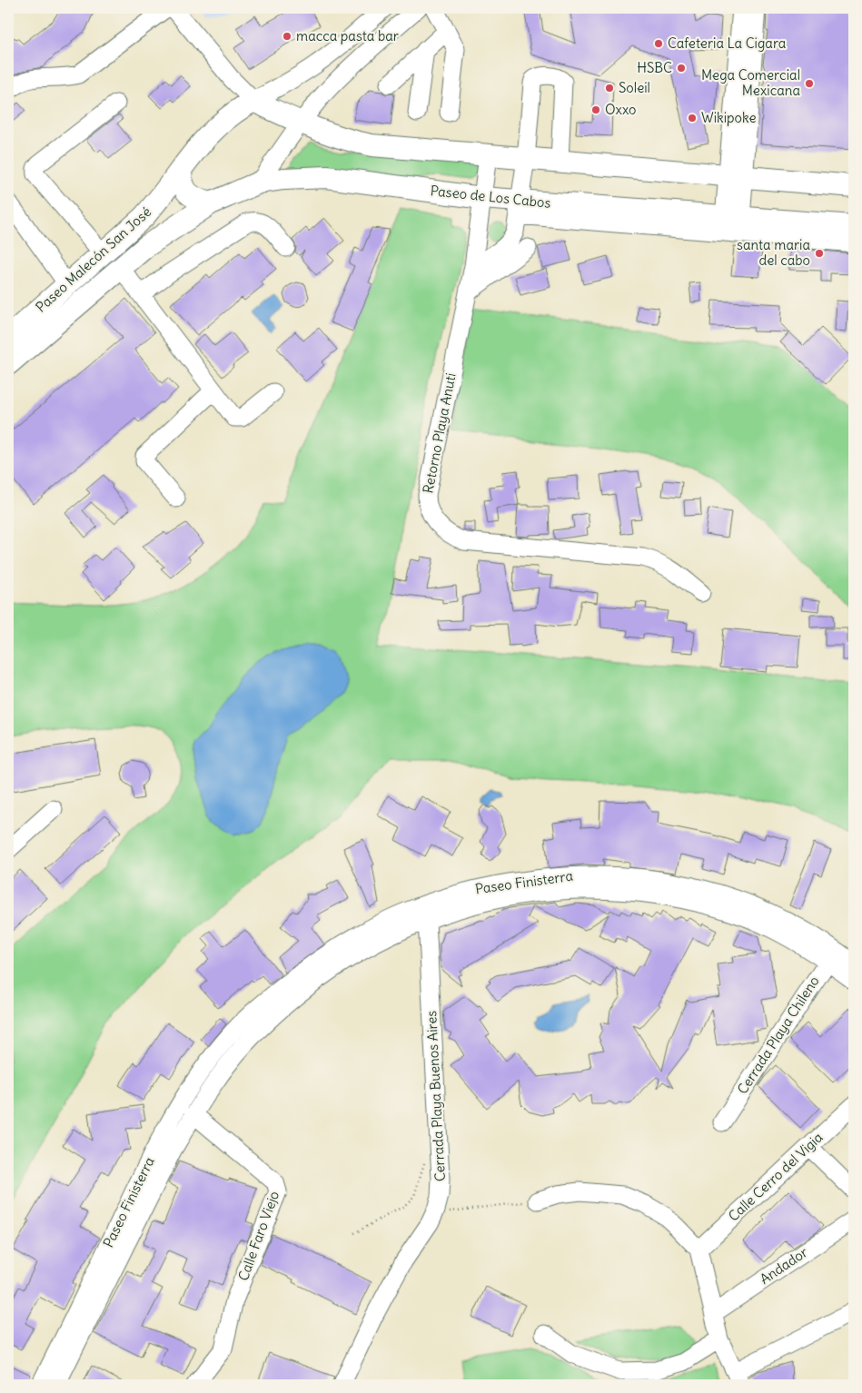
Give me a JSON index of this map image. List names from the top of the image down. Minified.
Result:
{"streets":{"main road":["Paseo de Los Cabos","Paseo Malecón San José"],"street":["Retorno Playa Anuti","Paseo Finisterra","Cerrada Playa Chileno","Cerrada Playa Buenos Aires","Calle Cerro del Vigia","Calle Faro Viejo","Andador"]},"crossings":[["Paseo de Los Cabos","Paseo Malecón San José"],["Paseo de Los Cabos","Retorno Playa Anuti"],["Paseo Finisterra","Cerrada Playa Chileno"],["Paseo Finisterra","Cerrada Playa Buenos Aires"],["Paseo Finisterra","Calle Faro Viejo"]],"places":["macca pasta bar","Cafeteria La Cigara","HSBC","Mega Comercial Mexicana","Soleil","Oxxo","Wikipoke","santa maria del cabo"]}
